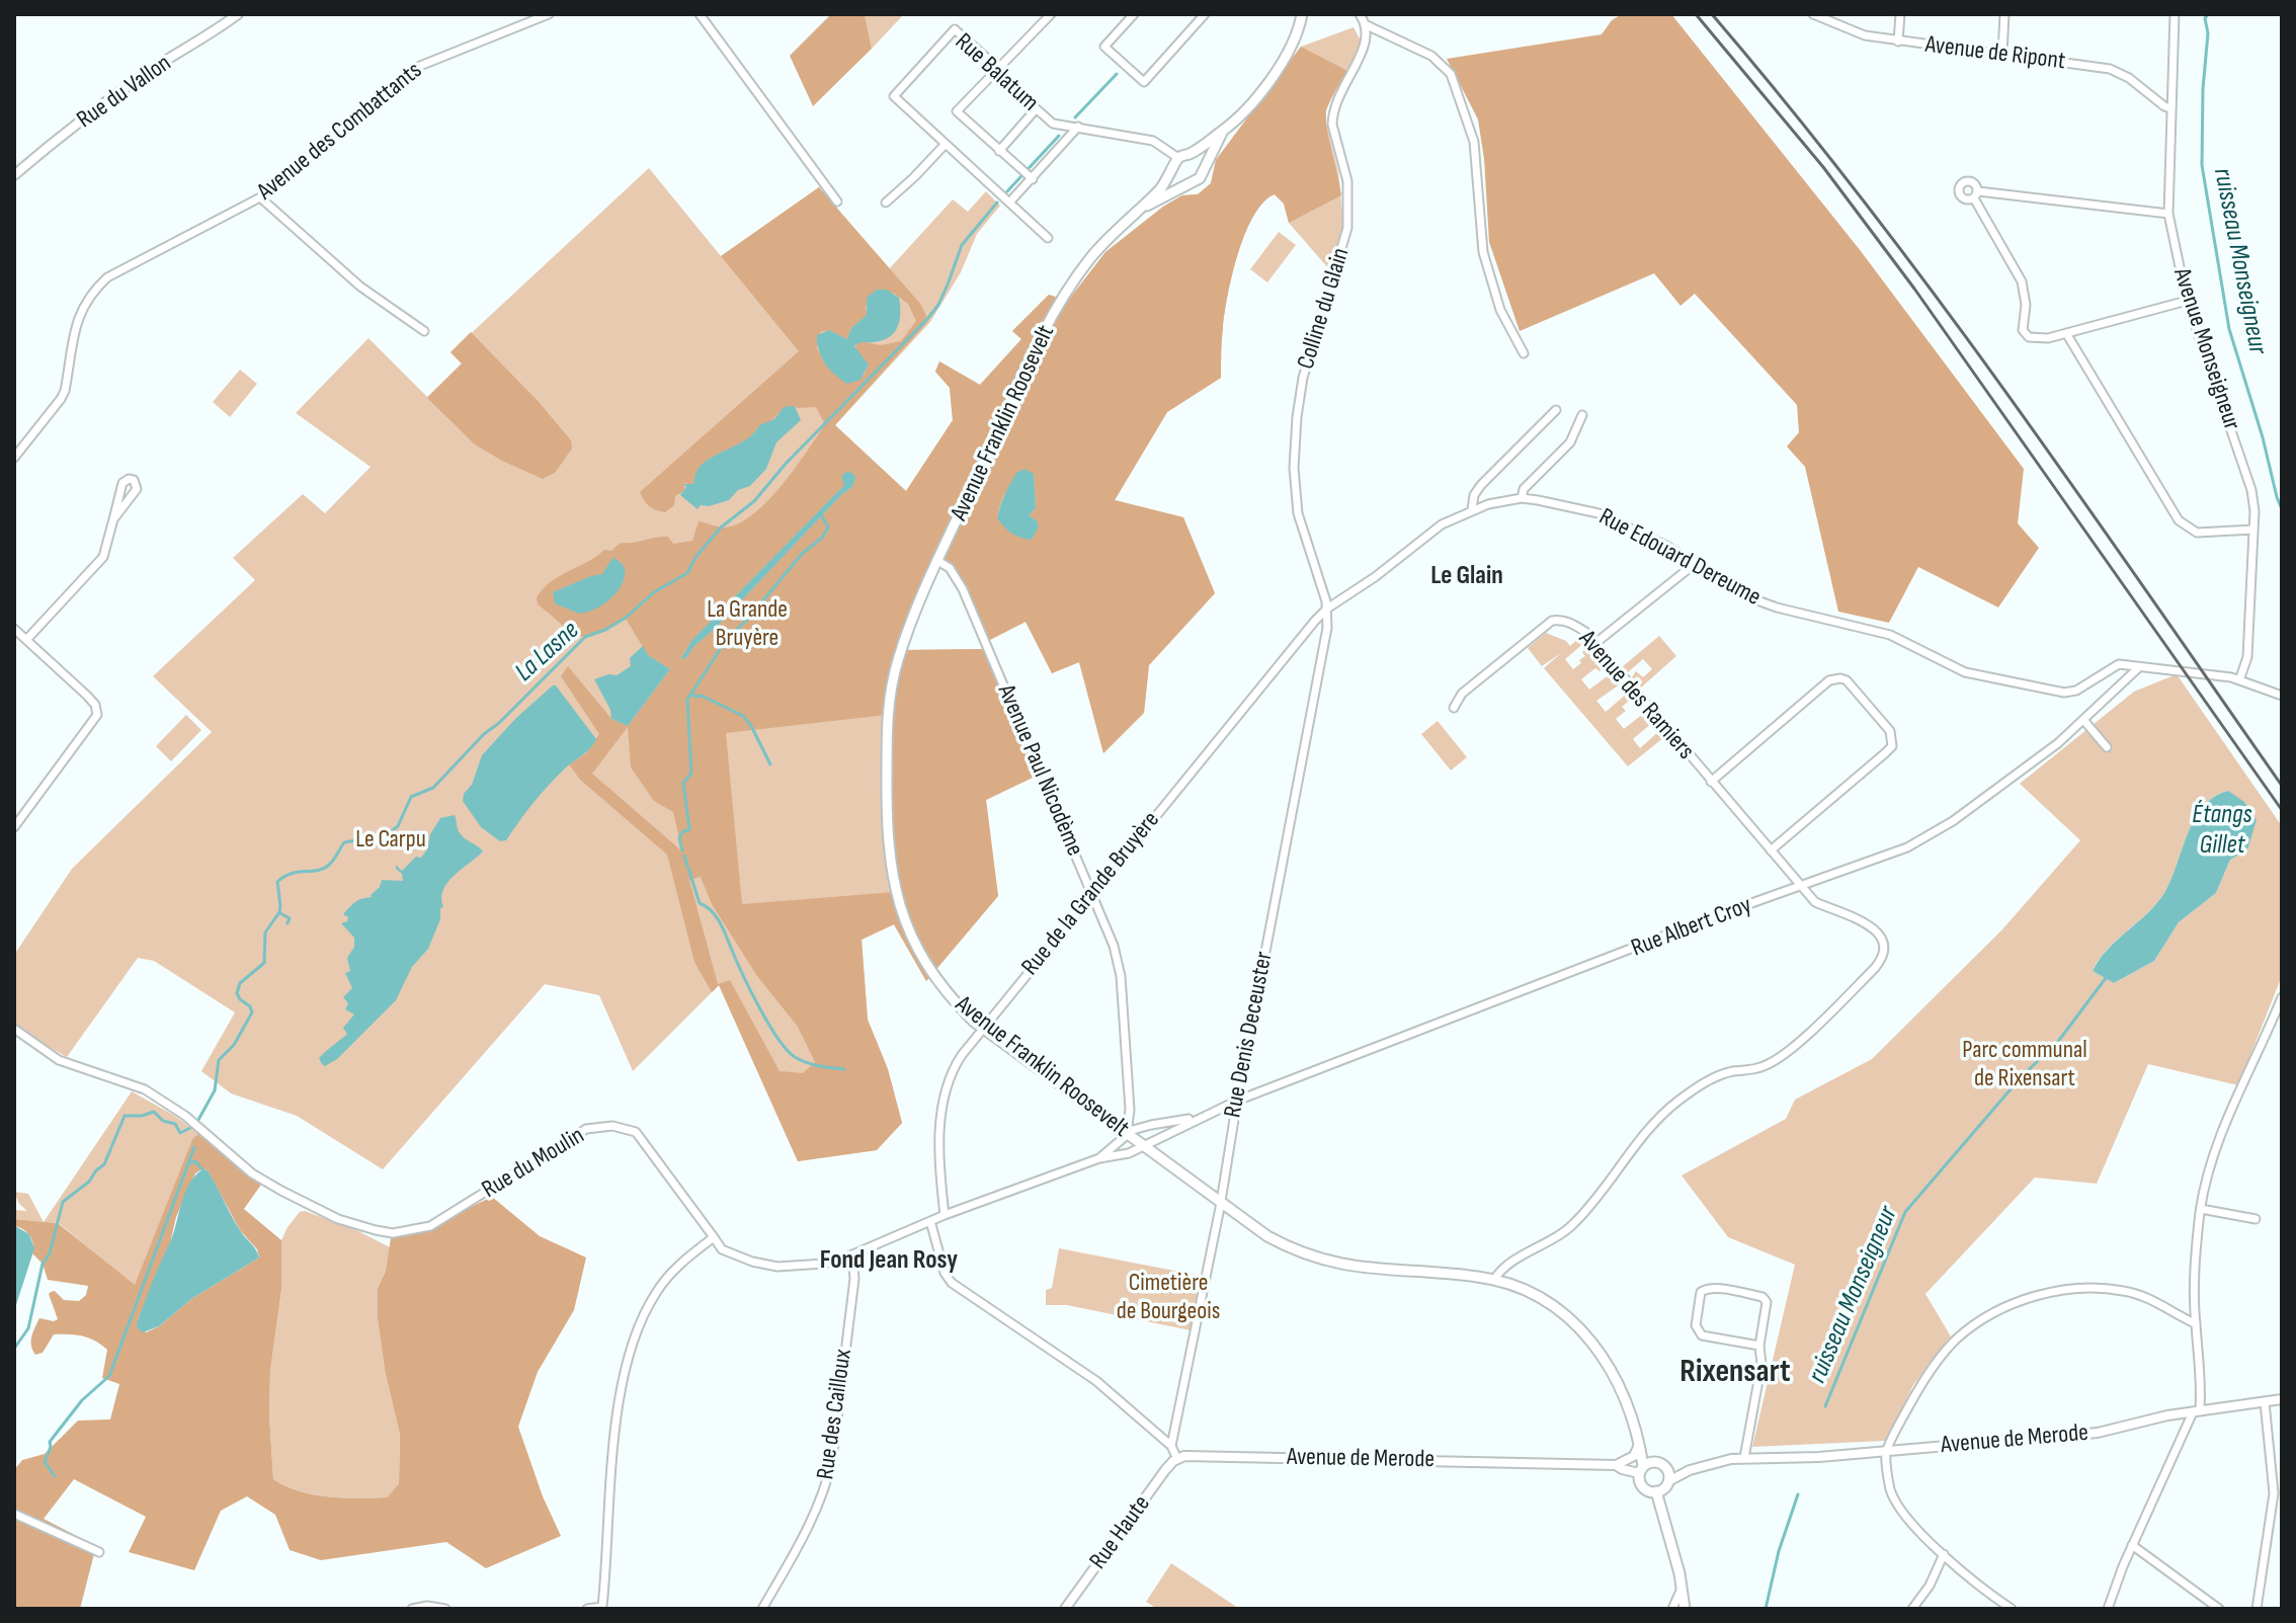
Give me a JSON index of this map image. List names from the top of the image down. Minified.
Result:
{"streets":{"main road":["Avenue Franklin Roosevelt"],"street":["Avenue de Ripont","Rue Balatum","Rue du Vallon","Avenue des Combattants","Colline du Glain","Avenue Monseigneur","Rue Edouard Dereume","Avenue des Ramiers","Avenue Paul Nicodème","Rue de la Grande Bruyère","Rue Albert Croy","Rue Denis Deceuster","Rue du Moulin","Rue des Cailloux","Avenue de Merode","Rue Haute"]},"crossings":[["Avenue de Ripont","Avenue Monseigneur"],["Rue Balatum","Avenue Franklin Roosevelt"],["Colline du Glain","Rue Edouard Dereume"],["Colline du Glain","Rue de la Grande Bruyère"],["Colline du Glain","Rue Denis Deceuster"],["Avenue Monseigneur","Rue Edouard Dereume"],["Avenue Franklin Roosevelt","Avenue des Ramiers"],["Avenue Franklin Roosevelt","Avenue Paul Nicodème"],["Avenue Franklin Roosevelt","Rue de la Grande Bruyère"],["Avenue Franklin Roosevelt","Rue Albert Croy"],["Avenue Franklin Roosevelt","Rue Denis Deceuster"],["Avenue Franklin Roosevelt","Avenue de Merode"],["Rue Edouard Dereume","Rue de la Grande Bruyère"],["Rue Edouard Dereume","Rue Albert Croy"],["Rue Edouard Dereume","Rue Denis Deceuster"],["Avenue des Ramiers","Rue Albert Croy"],["Avenue Paul Nicodème","Rue de la Grande Bruyère"],["Avenue Paul Nicodème","Rue Albert Croy"],["Rue de la Grande Bruyère","Rue Albert Croy"],["Rue de la Grande Bruyère","Rue Denis Deceuster"],["Rue Albert Croy","Rue Denis Deceuster"],["Rue Albert Croy","Rue du Moulin"],["Rue du Moulin","Rue des Cailloux"],["Avenue de Merode","Rue Haute"]],"districts":["Le Glain","Fond Jean Rosy","Rixensart"],"water":["ruisseau Monseigneur","La Lasne","Étangs Gillet"],"parks":["La Grande Bruyère","Le Carpu","Parc communal de Rixensart","Cimetière de Bourgeois"]}
